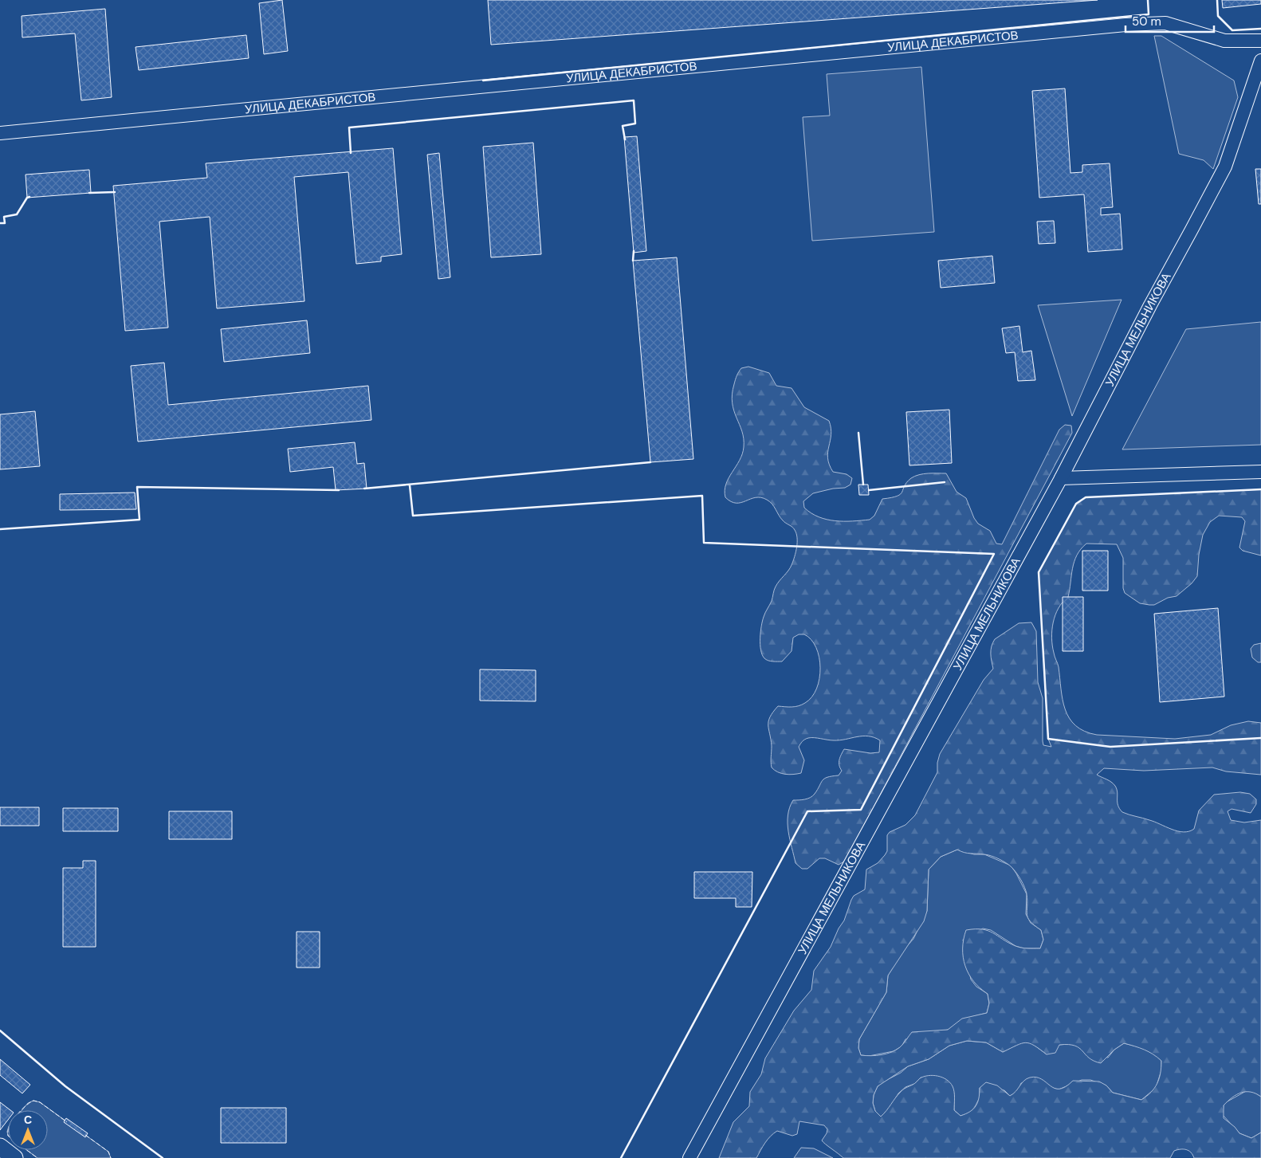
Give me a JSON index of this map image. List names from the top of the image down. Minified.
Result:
{"streets":{"street":["УЛИЦА ДЕКАБРИСТОВ","УЛИЦА МЕЛЬНИКОВА"]},"scale_bar":"50 m","north":"top"}
